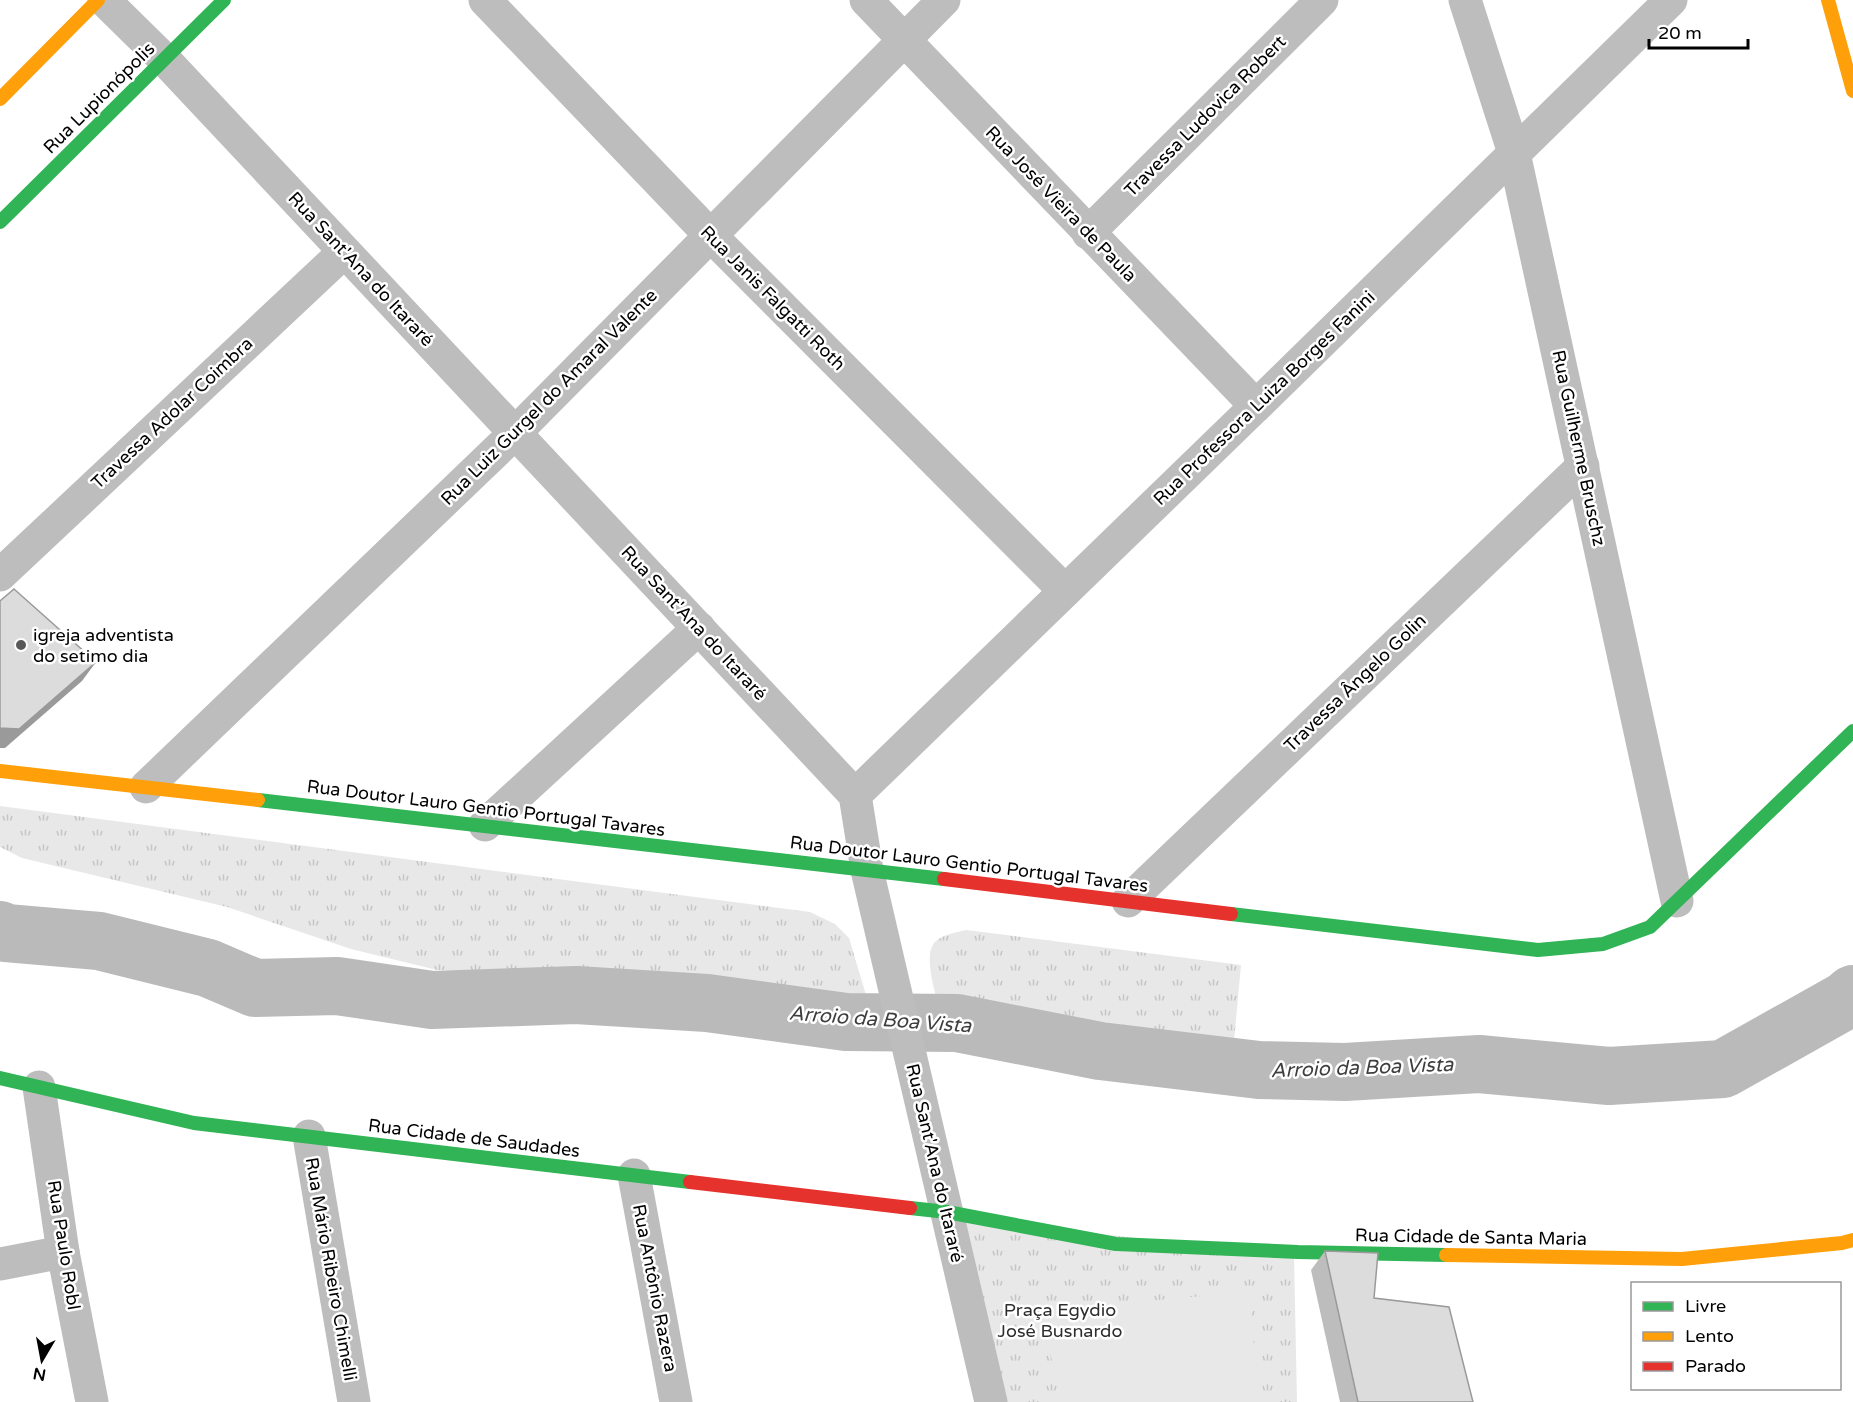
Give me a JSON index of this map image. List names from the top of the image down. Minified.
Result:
{"streets":{"street":["Rua Lupionópolis","Travessa Ludovica Robert","Rua José Vieira de Paula","Rua Sant'Ana do Itararé","Rua Janis Falgatti Roth","Rua Luiz Gurgel do Amaral Valente","Rua Professora Luiza Borges Fanini","Travessa Adolar Coimbra","Rua Guilherme Bruschz","Travessa Ângelo Golin","Rua Doutor Lauro Gentio Portugal Tavares","Rua Cidade de Saudades","Rua Cidade de Santa Maria","Rua Paulo Robl","Rua Mário Ribeiro Chimelli","Rua Antônio Razera"]},"crossings":[["Rua Lupionópolis","Rua Sant'Ana do Itararé"],["Travessa Ludovica Robert","Rua José Vieira de Paula"],["Rua José Vieira de Paula","Rua Luiz Gurgel do Amaral Valente"],["Rua José Vieira de Paula","Rua Professora Luiza Borges Fanini"],["Rua Sant'Ana do Itararé","Rua Luiz Gurgel do Amaral Valente"],["Rua Sant'Ana do Itararé","Rua Professora Luiza Borges Fanini"],["Rua Sant'Ana do Itararé","Travessa Adolar Coimbra"],["Rua Sant'Ana do Itararé","Rua Doutor Lauro Gentio Portugal Tavares"],["Rua Sant'Ana do Itararé","Rua Cidade de Saudades"],["Rua Sant'Ana do Itararé","Rua Cidade de Santa Maria"],["Rua Janis Falgatti Roth","Rua Luiz Gurgel do Amaral Valente"],["Rua Janis Falgatti Roth","Rua Professora Luiza Borges Fanini"],["Rua Luiz Gurgel do Amaral Valente","Rua Doutor Lauro Gentio Portugal Tavares"],["Rua Professora Luiza Borges Fanini","Rua Guilherme Bruschz"],["Rua Guilherme Bruschz","Travessa Ângelo Golin"],["Rua Guilherme Bruschz","Rua Doutor Lauro Gentio Portugal Tavares"],["Travessa Ângelo Golin","Rua Doutor Lauro Gentio Portugal Tavares"],["Rua Cidade de Saudades","Rua Cidade de Santa Maria"],["Rua Cidade de Saudades","Rua Paulo Robl"],["Rua Cidade de Saudades","Rua Mário Ribeiro Chimelli"],["Rua Cidade de Saudades","Rua Antônio Razera"]],"water":["Arroio da Boa Vista"],"parks":["Praça Egydio José Busnardo"],"places":["igreja adventista do setimo dia"],"legend":["Livre","Lento","Parado"],"scale_bar":"20 m","north":"bottom"}
